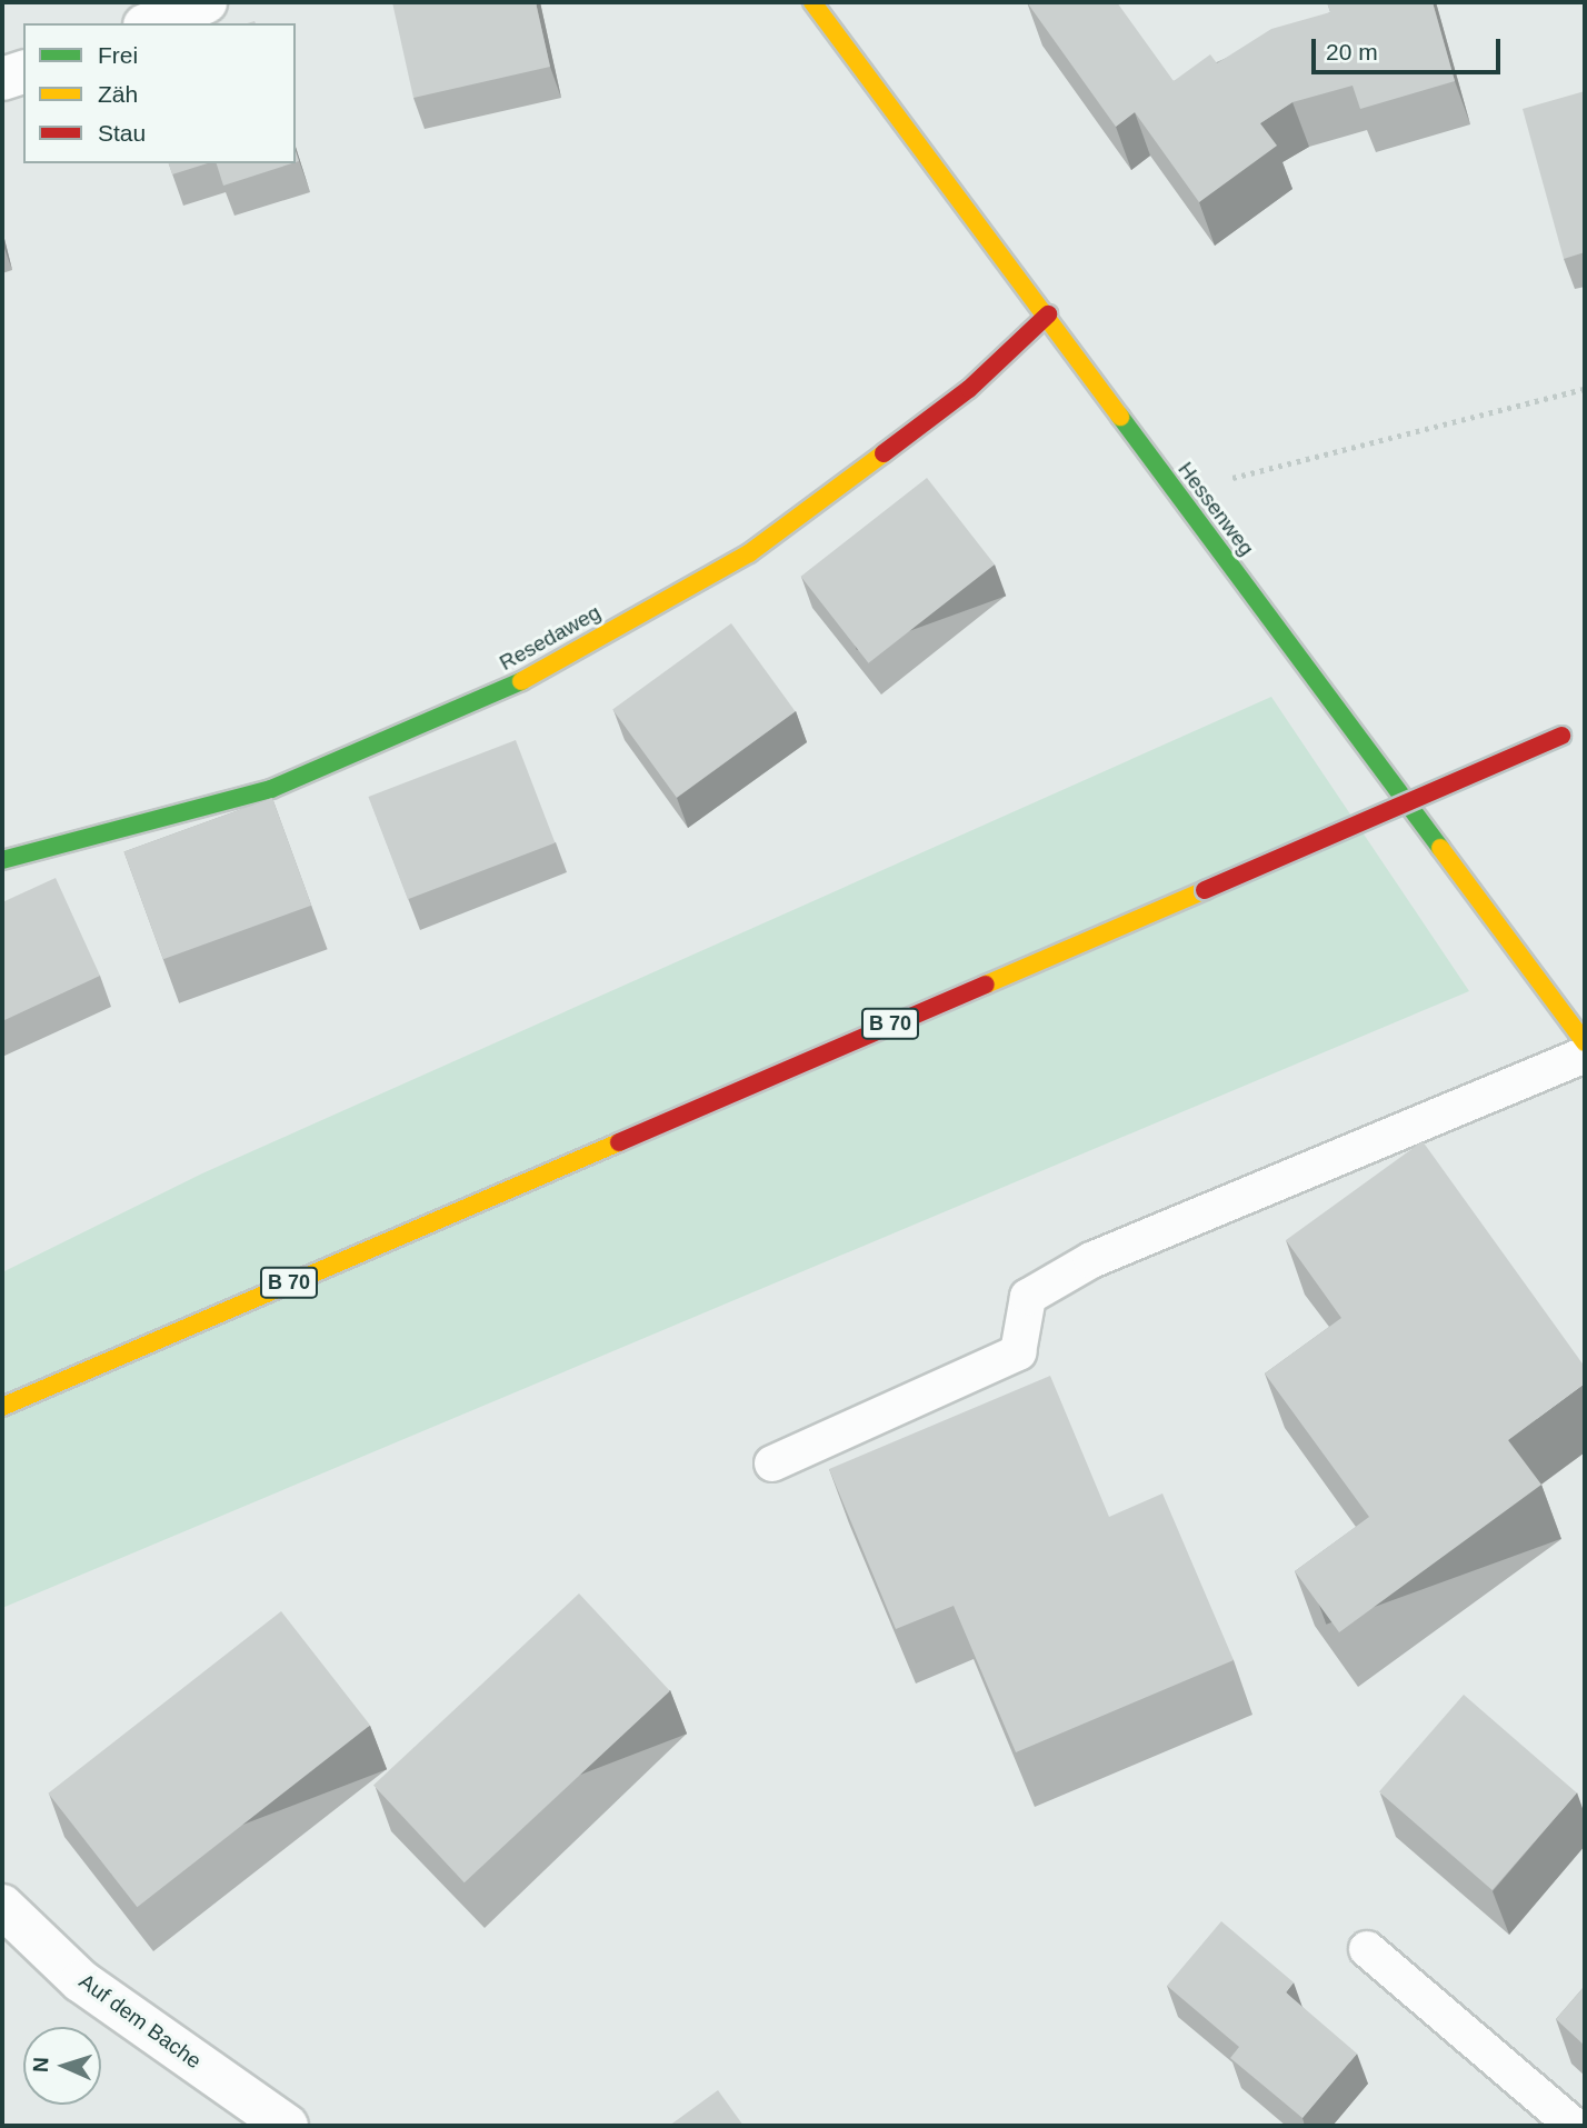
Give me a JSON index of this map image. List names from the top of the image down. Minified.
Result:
{"streets":{"street":["Hessenweg","Resedaweg","B 70","Auf dem Bache"]},"crossings":[["Hessenweg","Resedaweg"]],"legend":["Frei","Zäh","Stau"],"scale_bar":"20 m","north":"left"}
